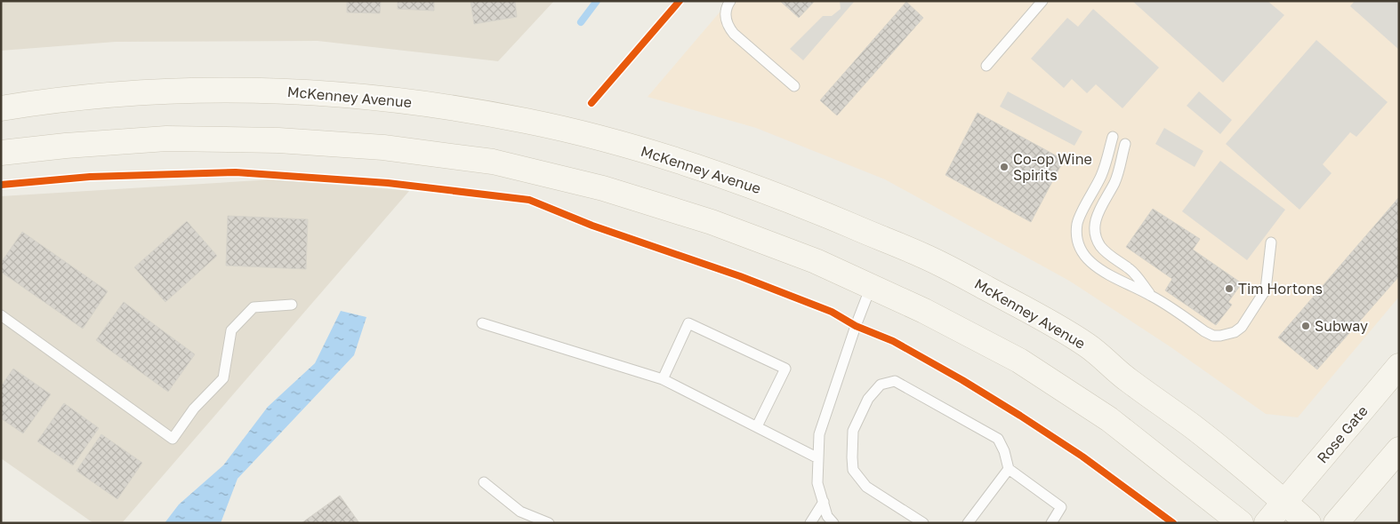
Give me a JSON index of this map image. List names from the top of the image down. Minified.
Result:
{"streets":{"main road":["McKenney Avenue","Rose Gate"]},"crossings":[["McKenney Avenue","Rose Gate"]],"places":["Co-op Wine Spirits","Tim Hortons","Subway"]}
